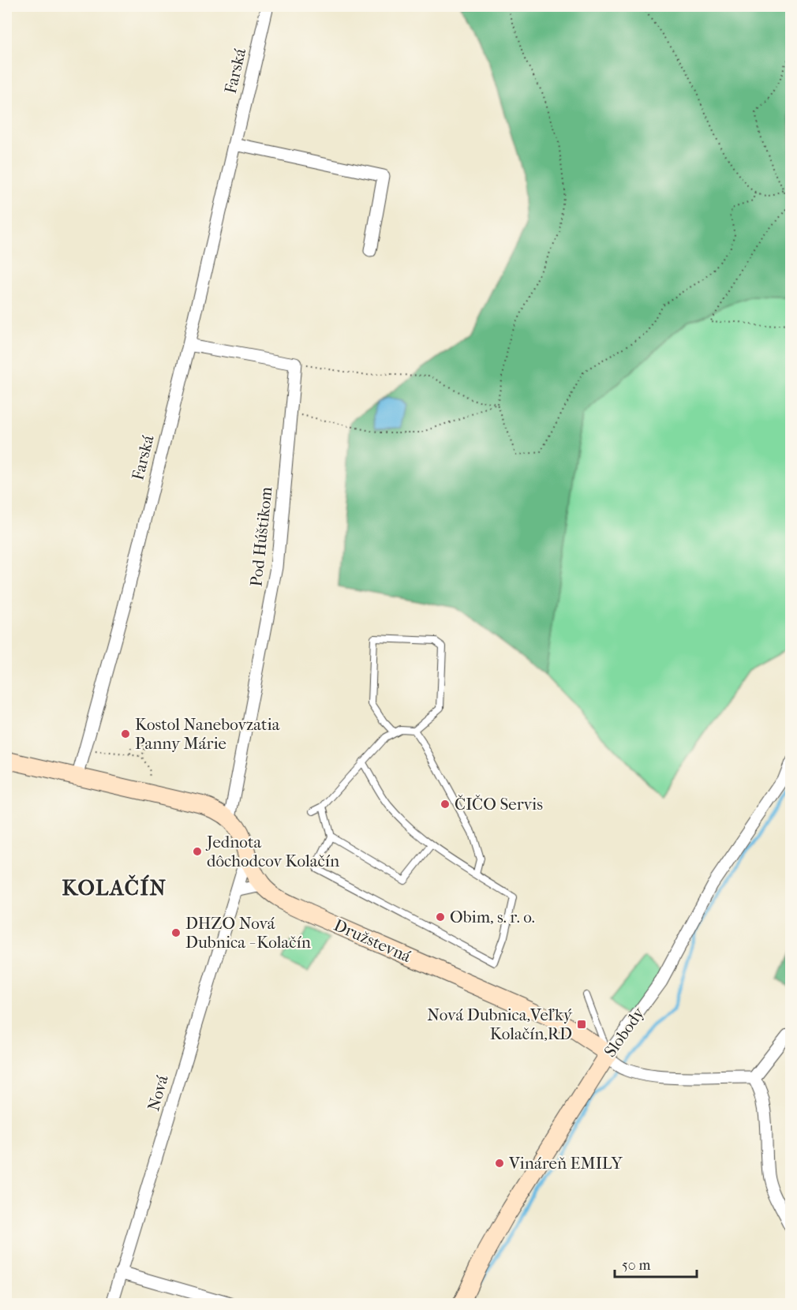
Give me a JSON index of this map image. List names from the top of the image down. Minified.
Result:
{"streets":{"street":["Farská","Pod Húštikom","Družstevná","Slobody","Nová"]},"crossings":[["Pod Húštikom","Družstevná"],["Družstevná","Slobody"],["Družstevná","Nová"]],"districts":["KOLAČÍN"],"places":{"other":["Kostol Nanebovzatia Panny Márie","ČIČO Servis","Jednota dôchodcov Kolačín","Obim, s. r. o.","DHZO Nová Dubnica - Kolačín","Vináreň EMILY"],"transit":["Nová Dubnica,Veľký Kolačín,RD"]},"scale_bar":"50 m"}
